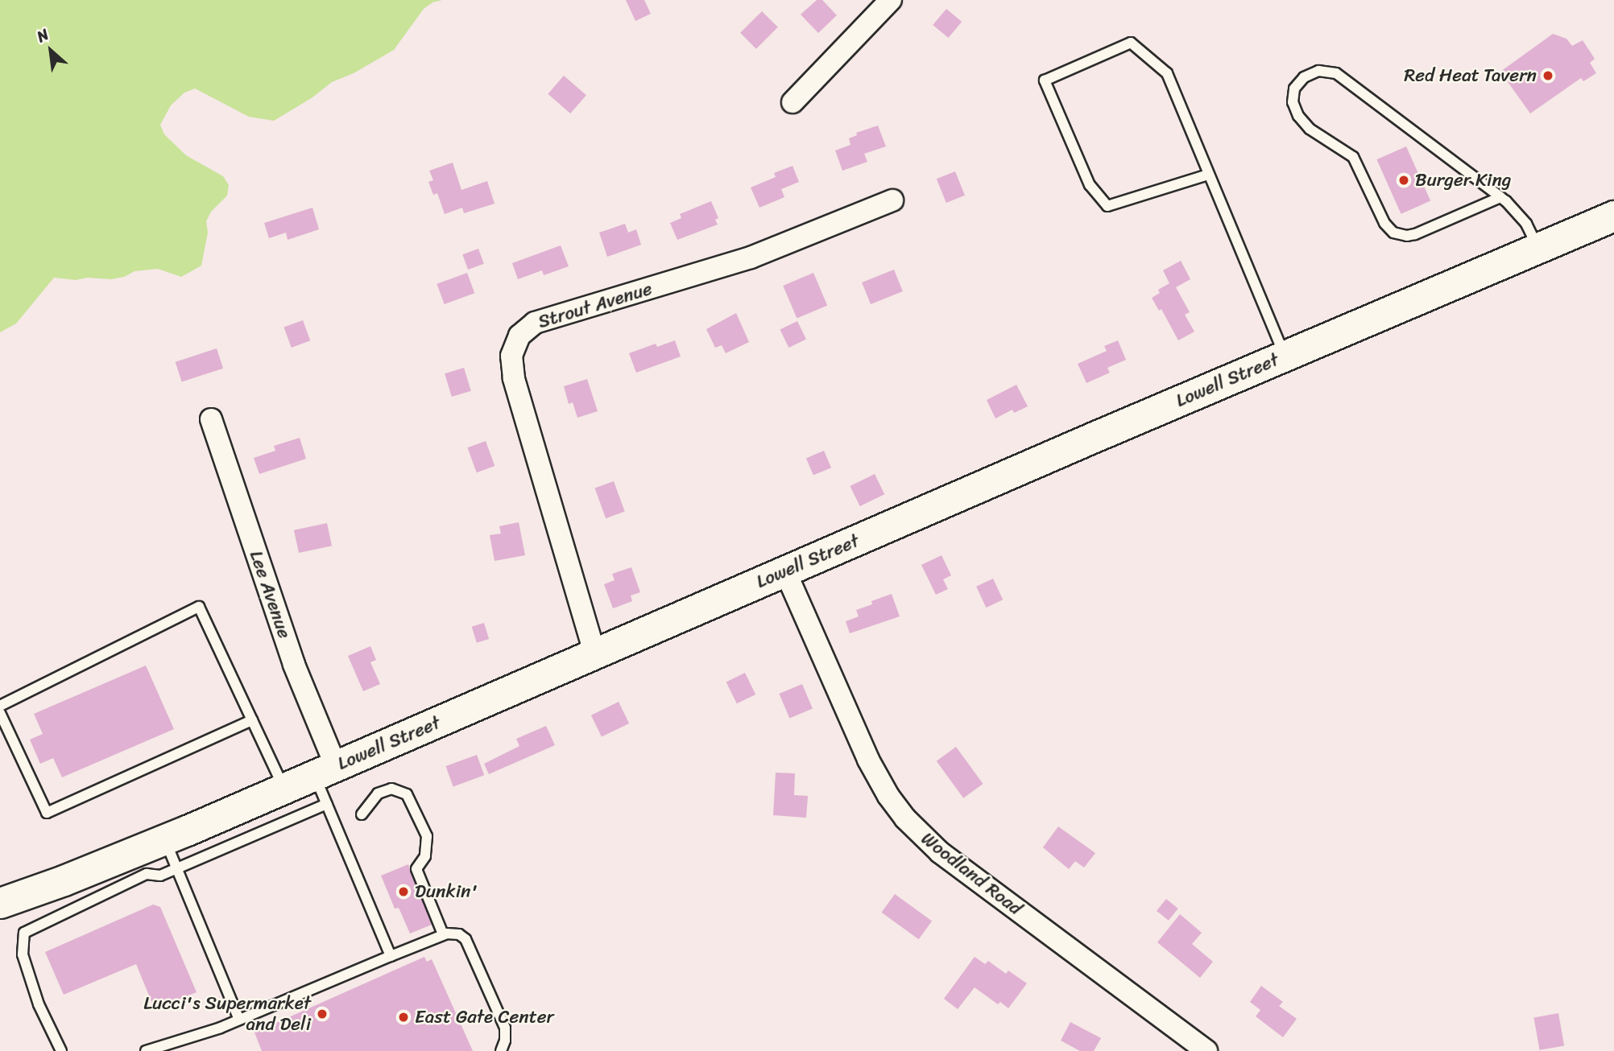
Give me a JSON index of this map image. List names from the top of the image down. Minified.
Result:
{"streets":{"main road":["Lowell Street"],"street":["Strout Avenue","Lee Avenue","Woodland Road"]},"crossings":[["Strout Avenue","Lowell Street"],["Lowell Street","Lee Avenue"],["Lowell Street","Woodland Road"]],"places":["Red Heat Tavern","Burger King","Dunkin'","Lucci's Supermarket and Deli","East Gate Center"],"north":"top left"}
